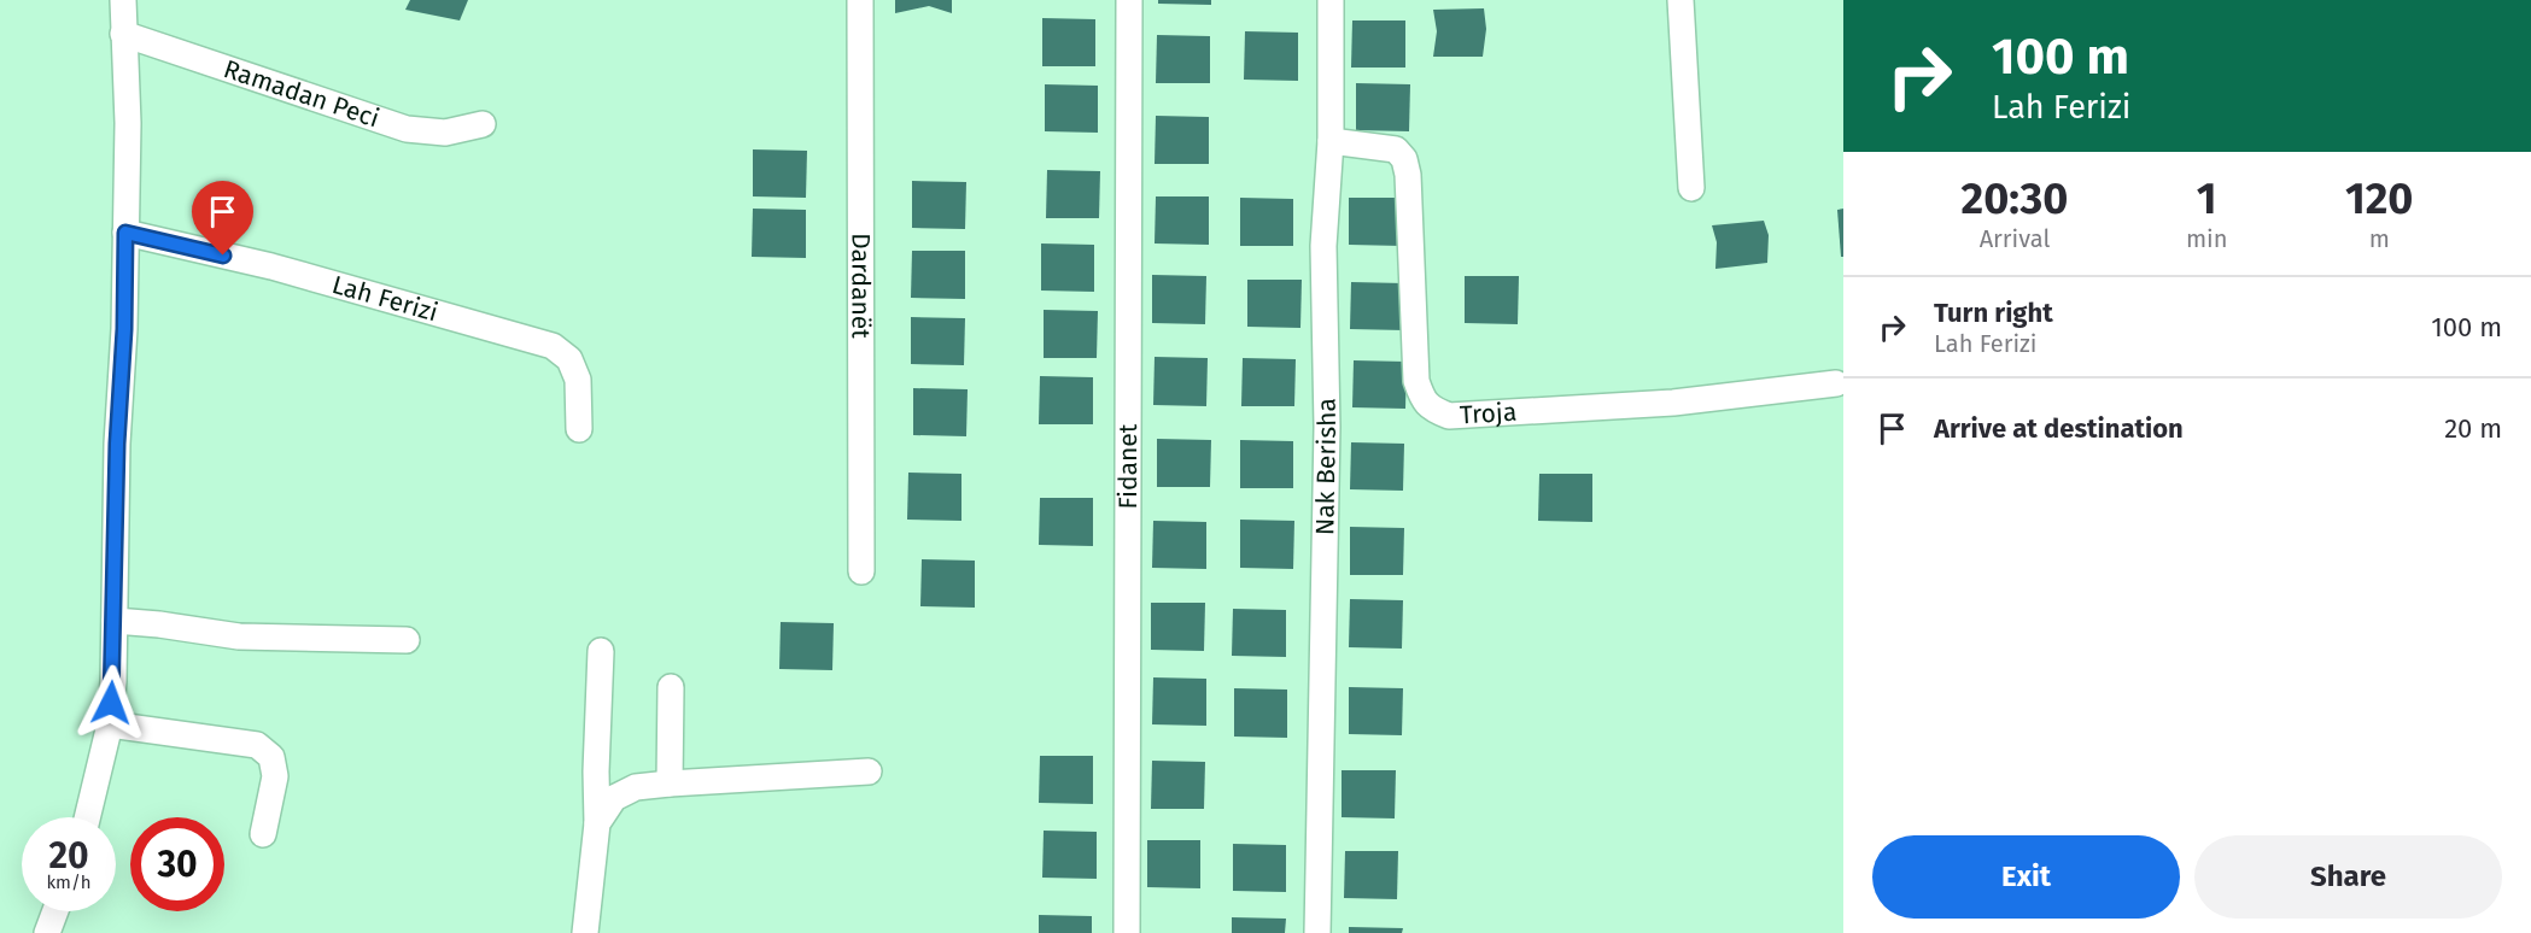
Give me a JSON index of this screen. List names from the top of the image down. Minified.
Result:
{"streets":{"street":["Ramadan Peci","Dardanët","Lah Ferizi","Troja","Fidanet","Nak Berisha"]},"crossings":[["Troja","Nak Berisha"]],"page":{"turn":["100 m","Lah Ferizi"],"eta":["20:30","Arrival","1","min","120","m"],"list":[{"name":"Turn right","note":"Lah Ferizi","value":"100 m"},{"name":"Arrive at destination","value":"20 m"}],"speed":"20 km/h","limit":"30","buttons":["Exit","Share"]}}
